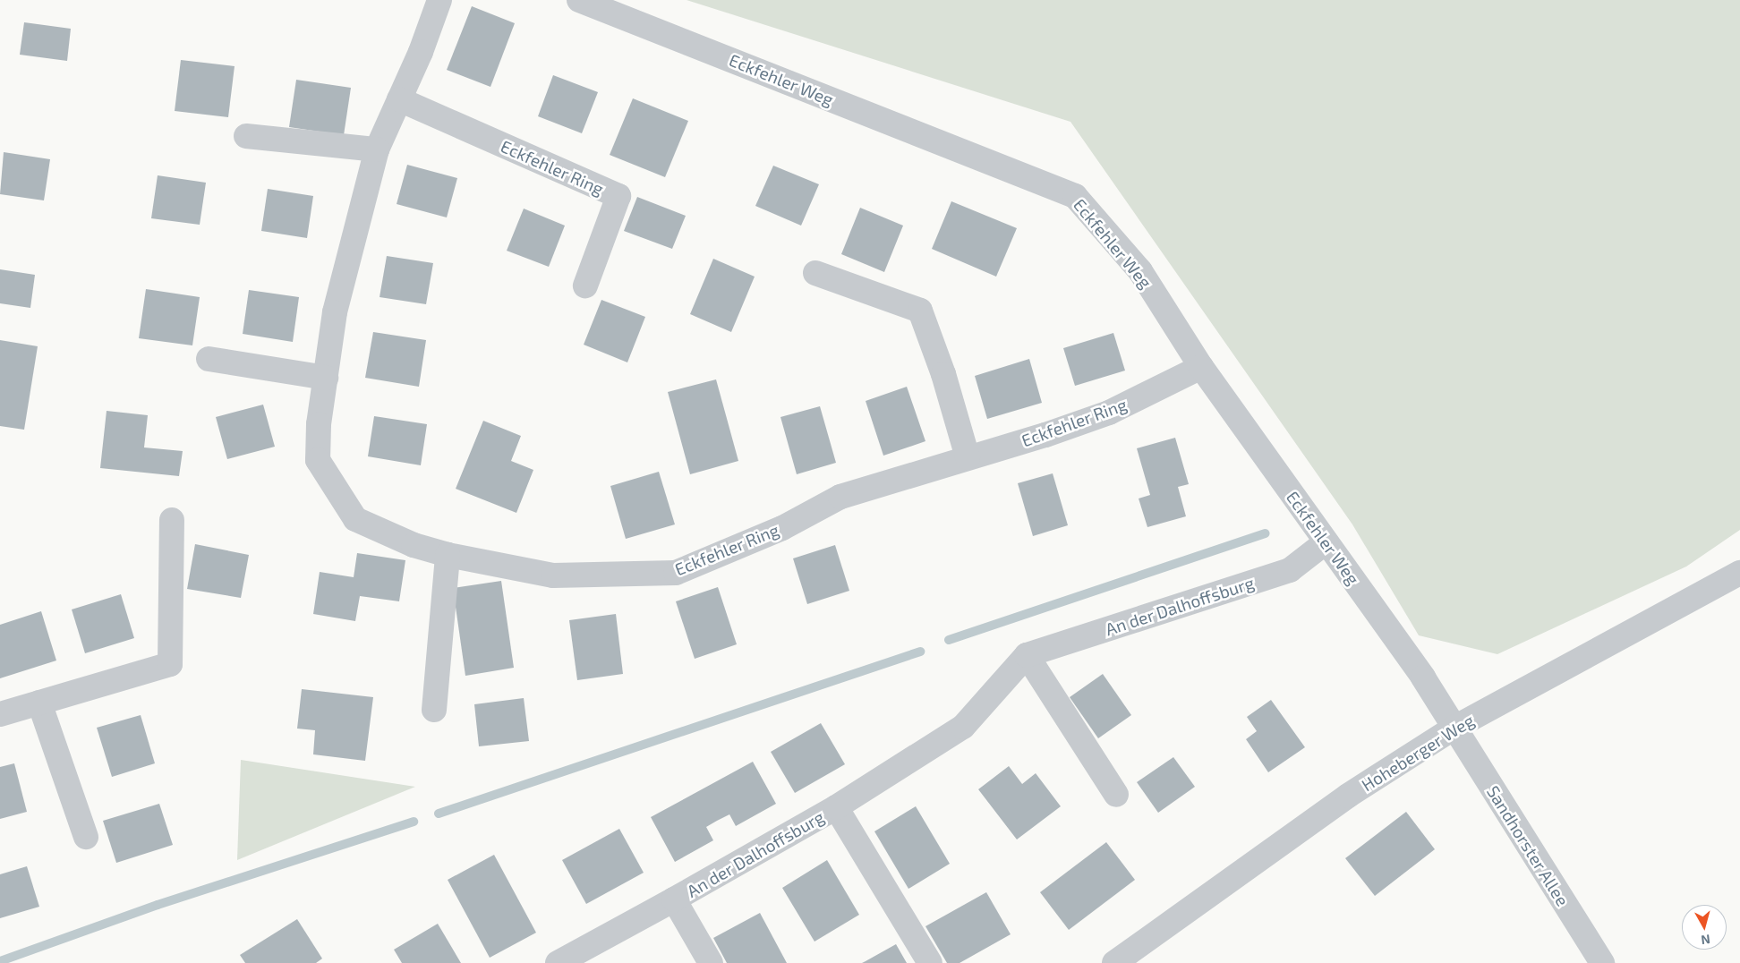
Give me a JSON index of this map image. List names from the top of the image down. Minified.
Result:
{"streets":{"street":["Eckfehler Weg","Eckfehler Ring","An der Dalhoffsburg","Hoheberger Weg","Sandhorster Allee"]},"crossings":[["Eckfehler Weg","Eckfehler Ring"],["Eckfehler Weg","An der Dalhoffsburg"],["Eckfehler Weg","Hoheberger Weg"],["Eckfehler Weg","Sandhorster Allee"],["Hoheberger Weg","Sandhorster Allee"]],"north":"bottom"}
